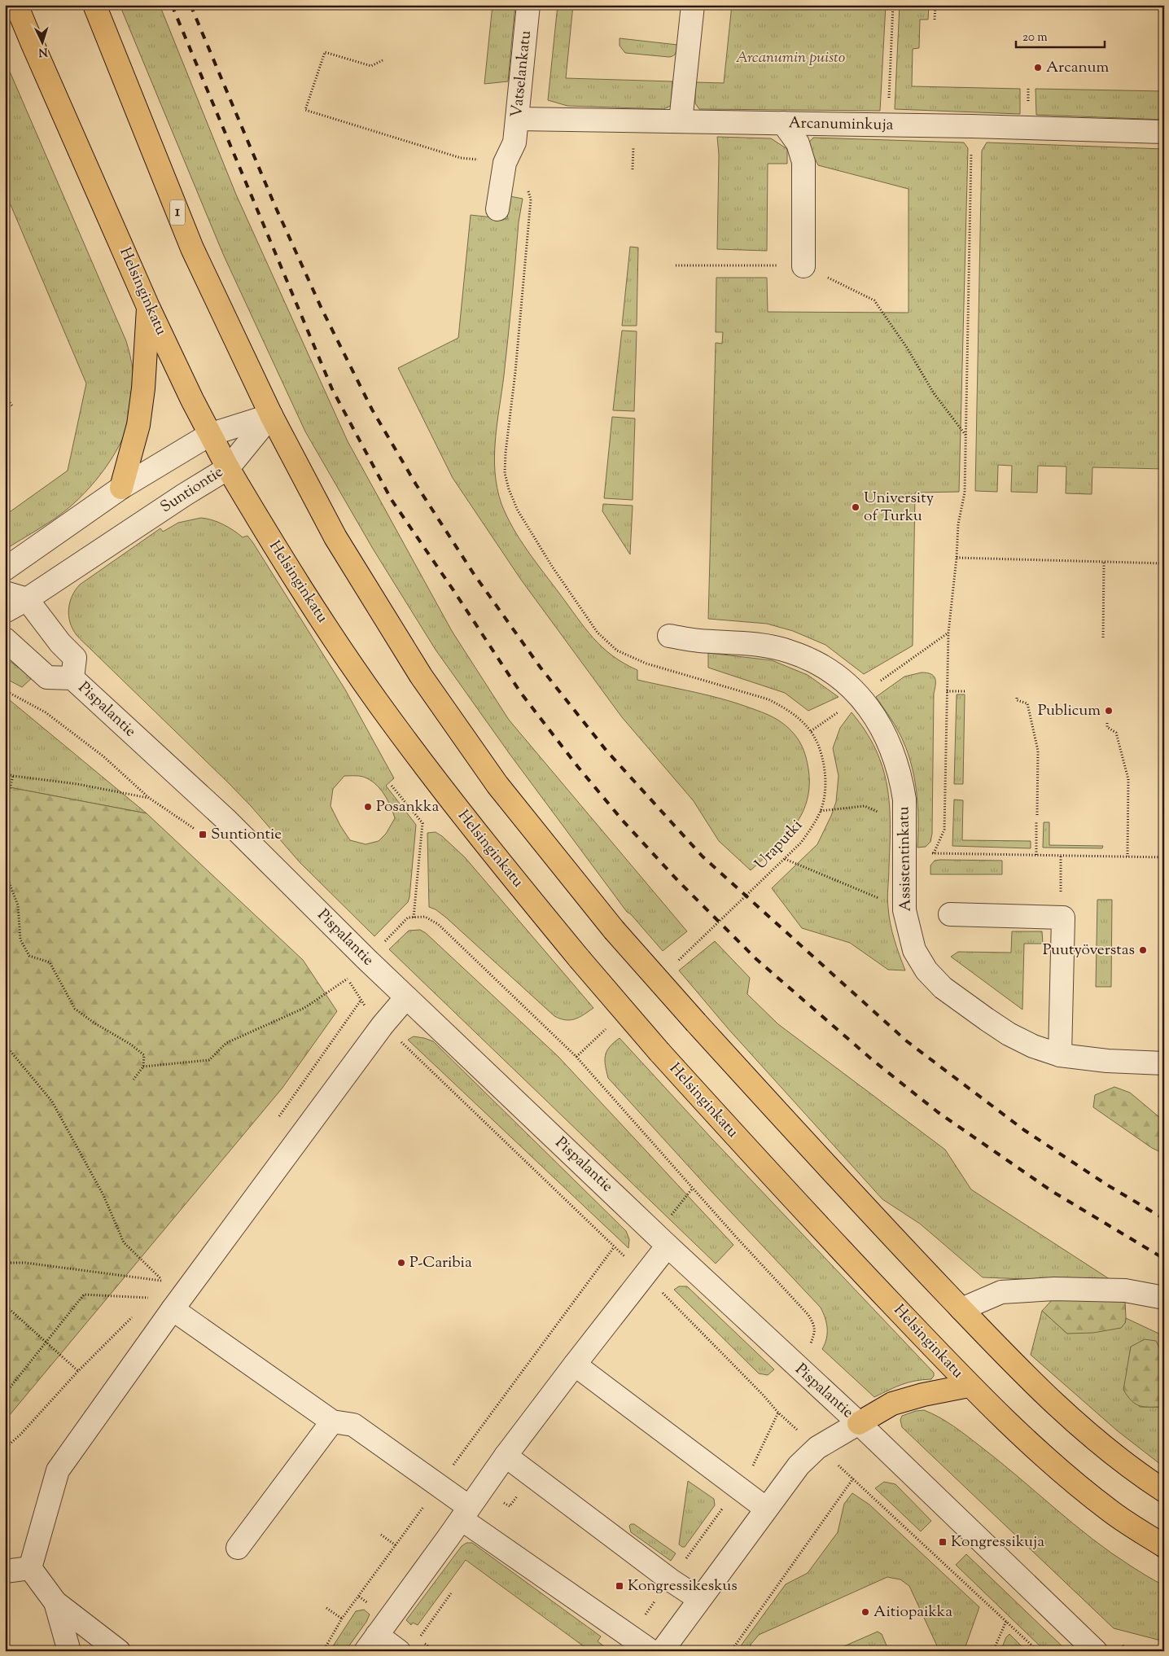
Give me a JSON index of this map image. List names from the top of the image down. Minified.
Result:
{"streets":{"main road":["1","Helsinginkatu"],"street":["Vatselankatu","Arcanuminkuja","Suntiontie","Pispalantie","Assistentinkatu"],"path":["Uraputki"]},"crossings":[["Vatselankatu","Arcanuminkuja"],["1","Suntiontie"],["Helsinginkatu","Suntiontie"],["Suntiontie","Pispalantie"]],"parks":["Arcanumin puisto"],"places":{"other":["Arcanum","University of Turku","Publicum","Posankka","Puutyöverstas","P-Caribia","Aitiopaikka"],"transit":["Suntiontie","Kongressikuja","Kongressikeskus"]},"scale_bar":"20 m","north":"bottom"}
